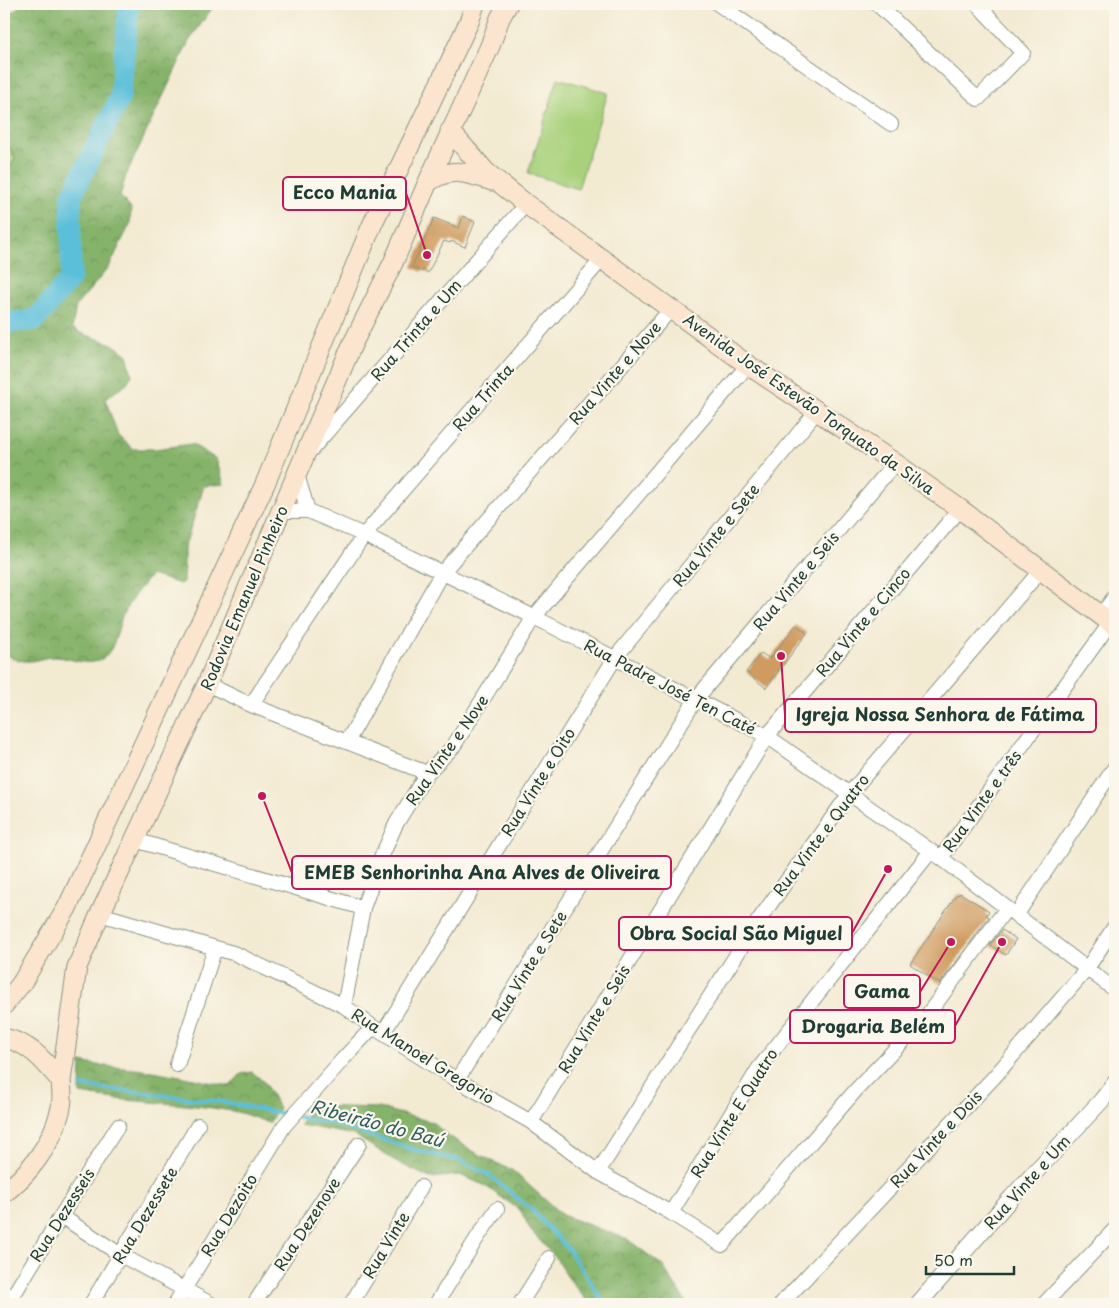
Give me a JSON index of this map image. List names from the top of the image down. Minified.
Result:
{"streets":{"main road":["Avenida José Estevão Torquato da Silva","Rodovia Emanuel Pinheiro"],"street":["Rua Trinta e Um","Rua Vinte e Nove","Rua Trinta","Rua Vinte e Sete","Rua Vinte e Seis","Rua Vinte e Cinco","Rua Padre José Ten Caté","Rua Vinte e Oito","Rua Vinte e três","Rua Vinte e Quatro","Rua Manoel Gregorio","Rua Vinte E Quatro","Rua Vinte e Dois","Rua Vinte e Um","Rua Dezesseis","Rua Dezessete","Rua Dezoito","Rua Dezenove","Rua Vinte"]},"crossings":[["Rua Trinta e Um","Avenida José Estevão Torquato da Silva"],["Rua Trinta e Um","Rodovia Emanuel Pinheiro"],["Rua Vinte e Nove","Avenida José Estevão Torquato da Silva"],["Rua Vinte e Nove","Rua Padre José Ten Caté"],["Rua Vinte e Nove","Rua Manoel Gregorio"],["Rua Trinta","Avenida José Estevão Torquato da Silva"],["Rua Trinta","Rua Padre José Ten Caté"],["Avenida José Estevão Torquato da Silva","Rua Vinte e Sete"],["Avenida José Estevão Torquato da Silva","Rua Vinte e Seis"],["Avenida José Estevão Torquato da Silva","Rodovia Emanuel Pinheiro"],["Avenida José Estevão Torquato da Silva","Rua Vinte e Cinco"],["Avenida José Estevão Torquato da Silva","Rua Vinte e três"],["Avenida José Estevão Torquato da Silva","Rua Vinte e Quatro"],["Rua Vinte e Sete","Rua Vinte e Seis"],["Rua Vinte e Sete","Rua Padre José Ten Caté"],["Rua Vinte e Sete","Rua Vinte e Oito"],["Rua Vinte e Sete","Rua Manoel Gregorio"],["Rua Vinte e Seis","Rua Vinte e Cinco"],["Rua Vinte e Seis","Rua Padre José Ten Caté"],["Rua Vinte e Seis","Rua Manoel Gregorio"],["Rodovia Emanuel Pinheiro","Rua Manoel Gregorio"],["Rua Vinte e Cinco","Rua Padre José Ten Caté"],["Rua Padre José Ten Caté","Rua Vinte e Oito"],["Rua Padre José Ten Caté","Rua Vinte e três"],["Rua Padre José Ten Caté","Rua Vinte e Quatro"],["Rua Padre José Ten Caté","Rua Manoel Gregorio"],["Rua Padre José Ten Caté","Rua Vinte E Quatro"],["Rua Padre José Ten Caté","Rua Vinte e Dois"],["Rua Vinte e Oito","Rua Manoel Gregorio"],["Rua Vinte e Oito","Rua Dezoito"],["Rua Vinte e três","Rua Vinte E Quatro"],["Rua Vinte e Quatro","Rua Manoel Gregorio"],["Rua Manoel Gregorio","Rua Vinte E Quatro"],["Rua Manoel Gregorio","Rua Dezoito"]],"water":["Ribeirão do Baú"],"places":["Ecco Mania","Igreja Nossa Senhora de Fátima","EMEB Senhorinha Ana Alves de Oliveira","Obra Social São Miguel","Gama","Drogaria Belém"],"scale_bar":"50 m"}
